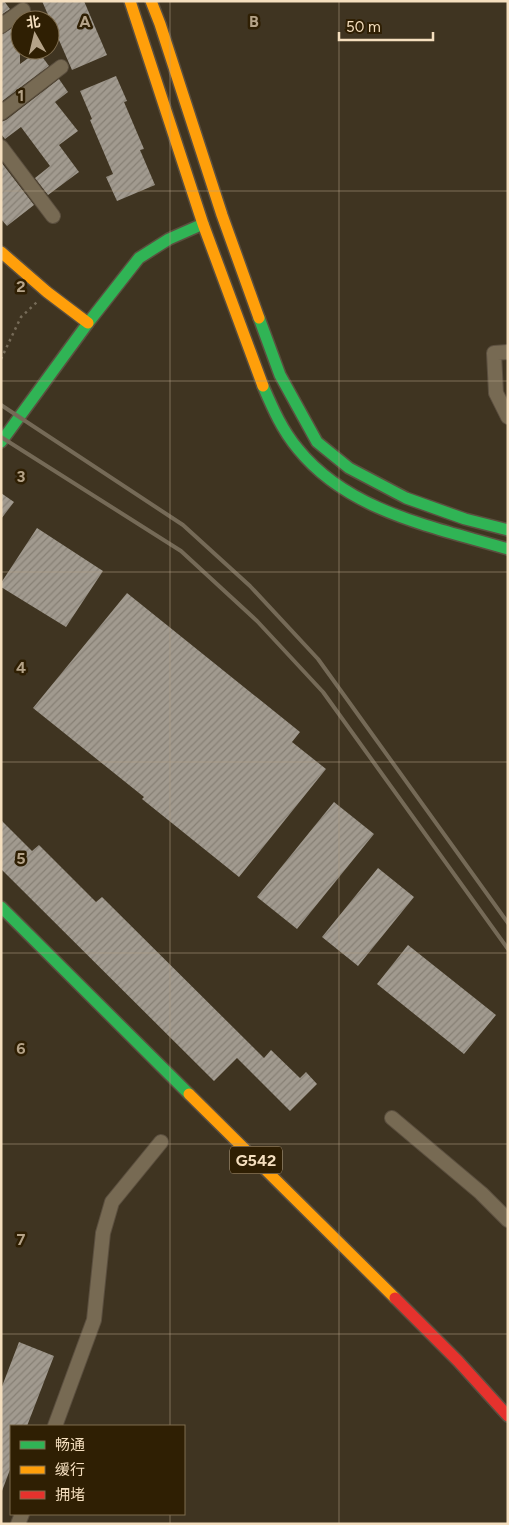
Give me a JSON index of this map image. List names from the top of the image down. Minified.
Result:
{"streets":{"main road":["G542"]},"legend":["畅通","缓行","拥堵"],"scale_bar":"50 m","north":"top","grid":{"columns":["A","B"],"rows":["1","2","3","4","5","6","7"]}}
